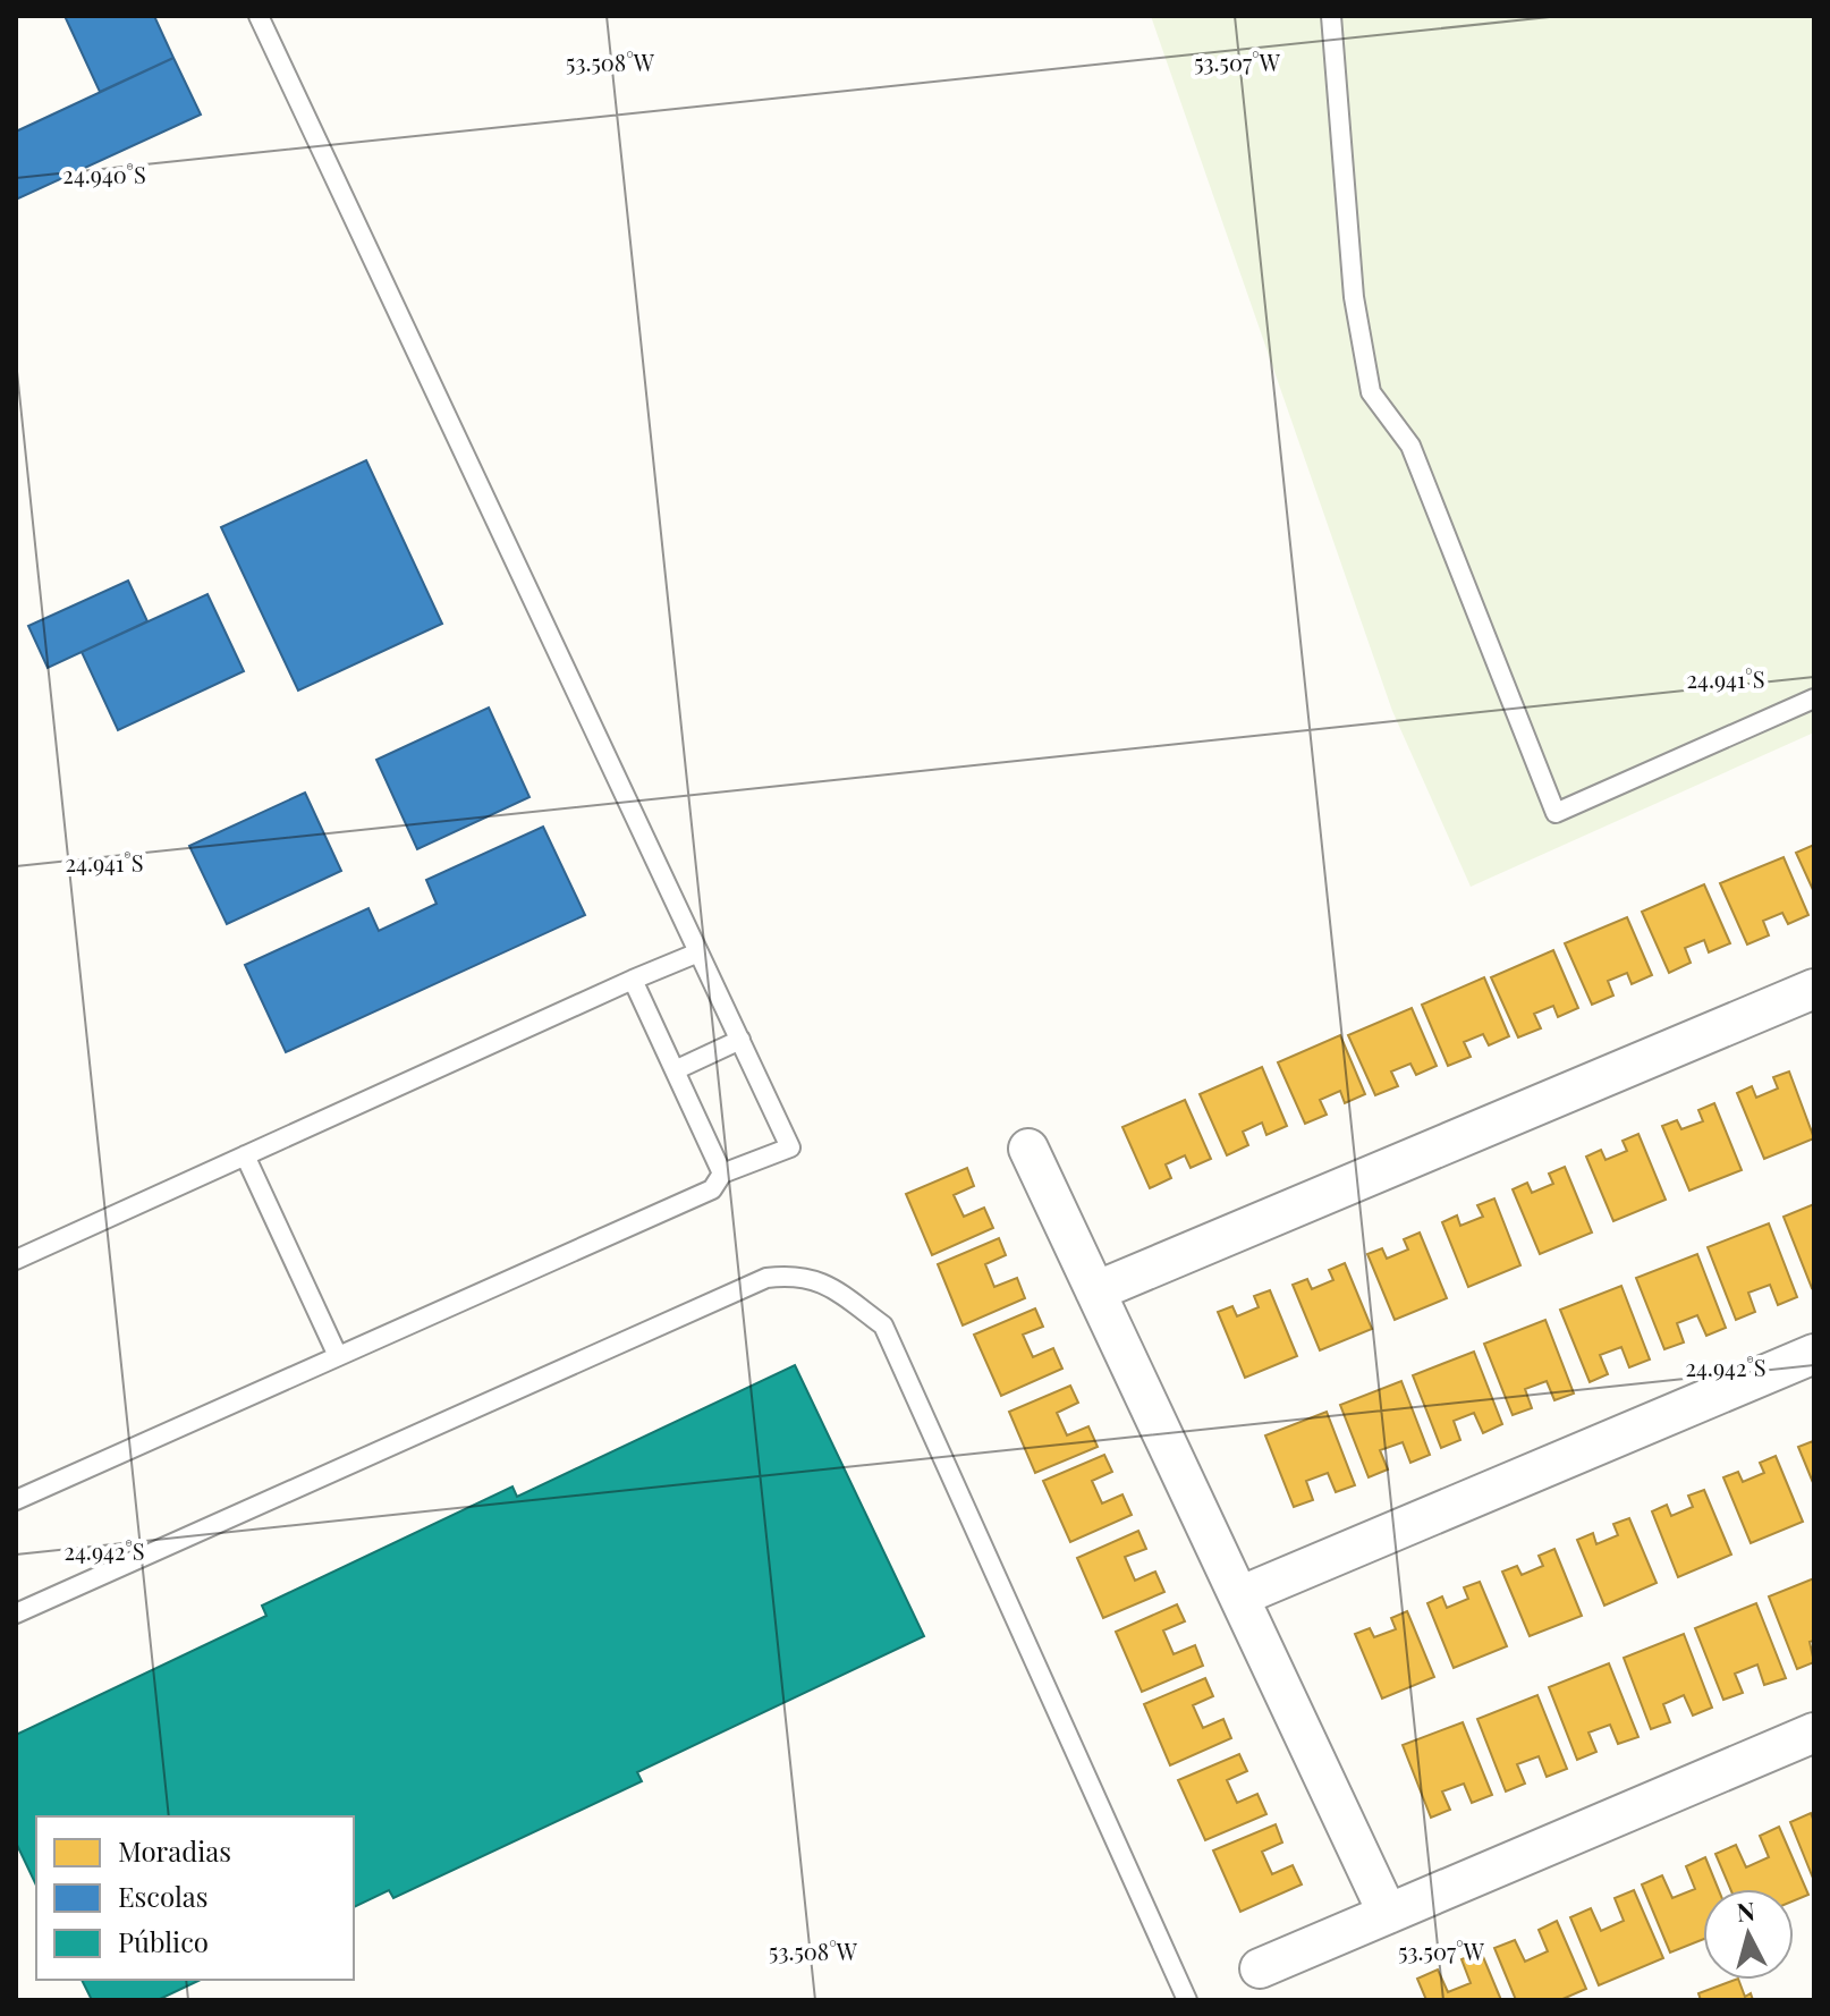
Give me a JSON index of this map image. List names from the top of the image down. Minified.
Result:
{"legend":["Moradias","Escolas","Público"],"north":"top","coordinates":["53.508°W","53.507°W","24.940°S","24.941°S","24.942°S"]}
